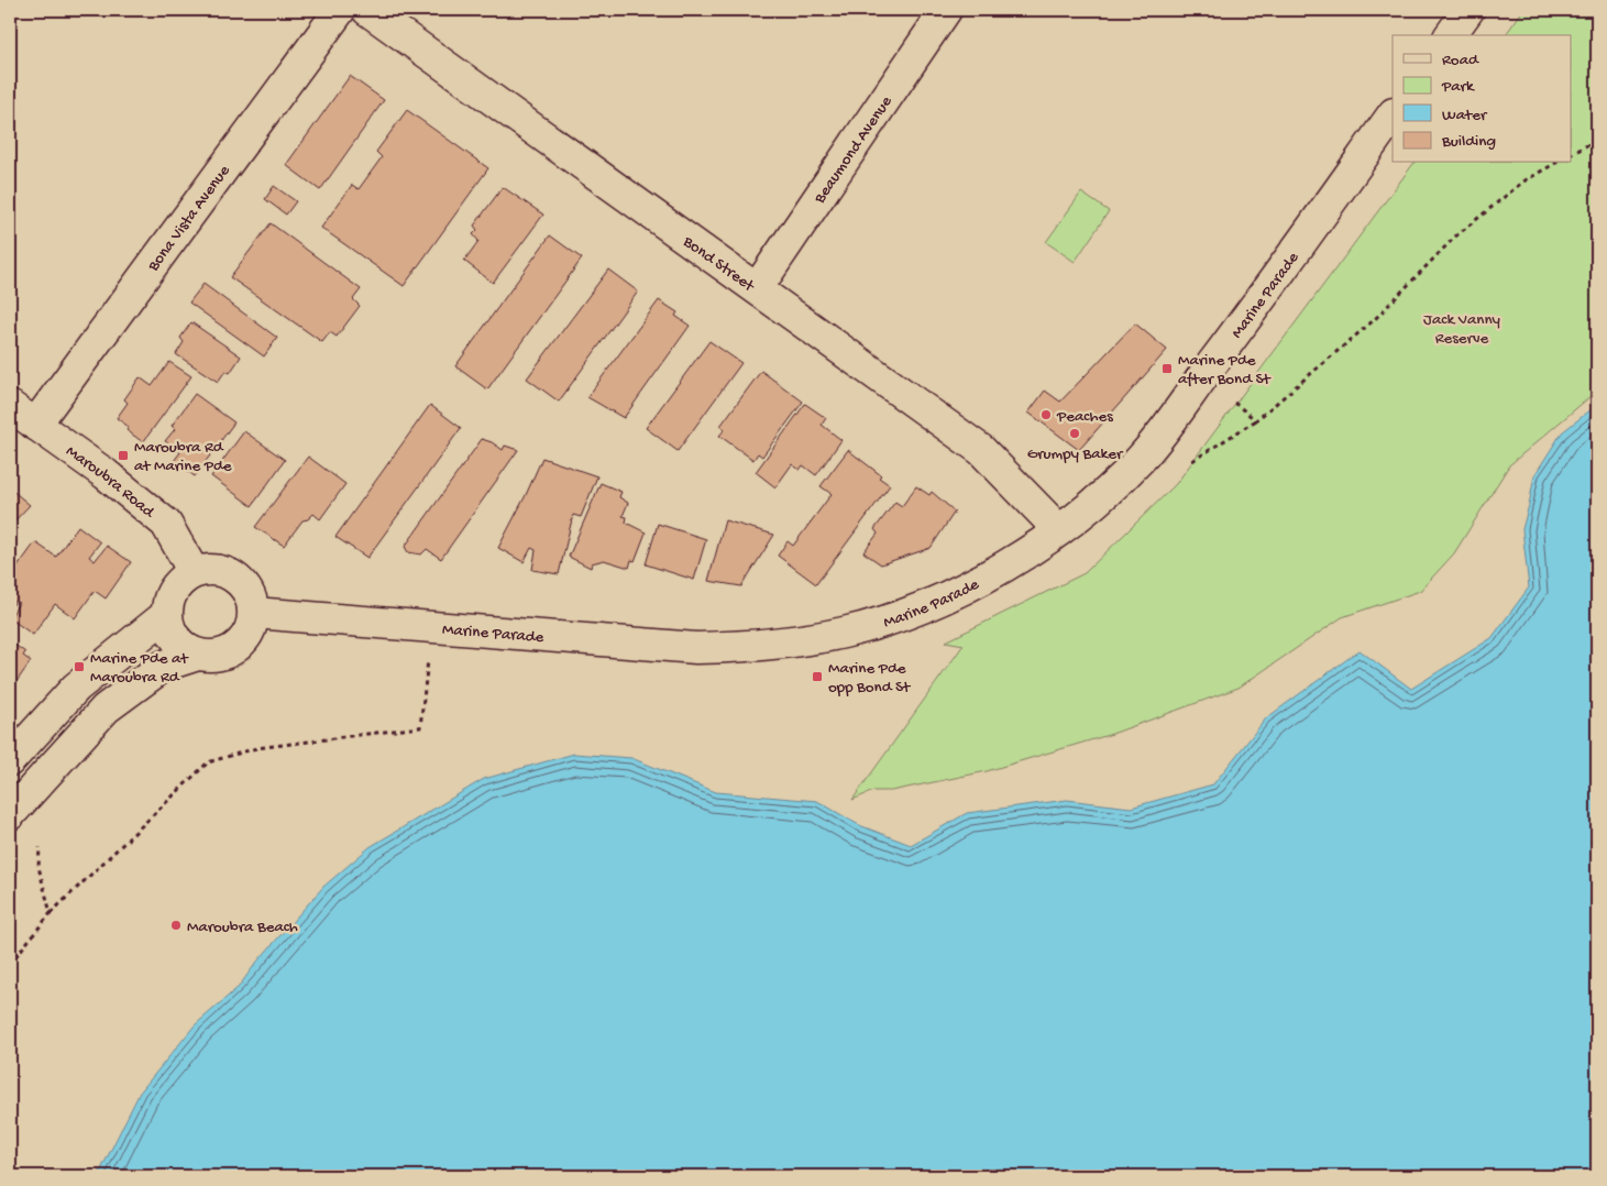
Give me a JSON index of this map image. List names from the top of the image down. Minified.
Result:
{"streets":{"street":["Beaumond Avenue","Bona Vista Avenue","Bond Street","Marine Parade","Maroubra Road"]},"crossings":[["Beaumond Avenue","Bond Street"],["Bona Vista Avenue","Maroubra Road"],["Bond Street","Marine Parade"],["Marine Parade","Maroubra Road"]],"parks":["Jack Vanny Reserve"],"places":{"transit":["Marine Pde after Bond St","Maroubra Rd at Marine Pde","Marine Pde at Maroubra Rd","Marine Pde opp Bond St"],"other":["Peaches","Grumpy Baker","Maroubra Beach"]},"legend":["Road","Park","Water","Building"]}
